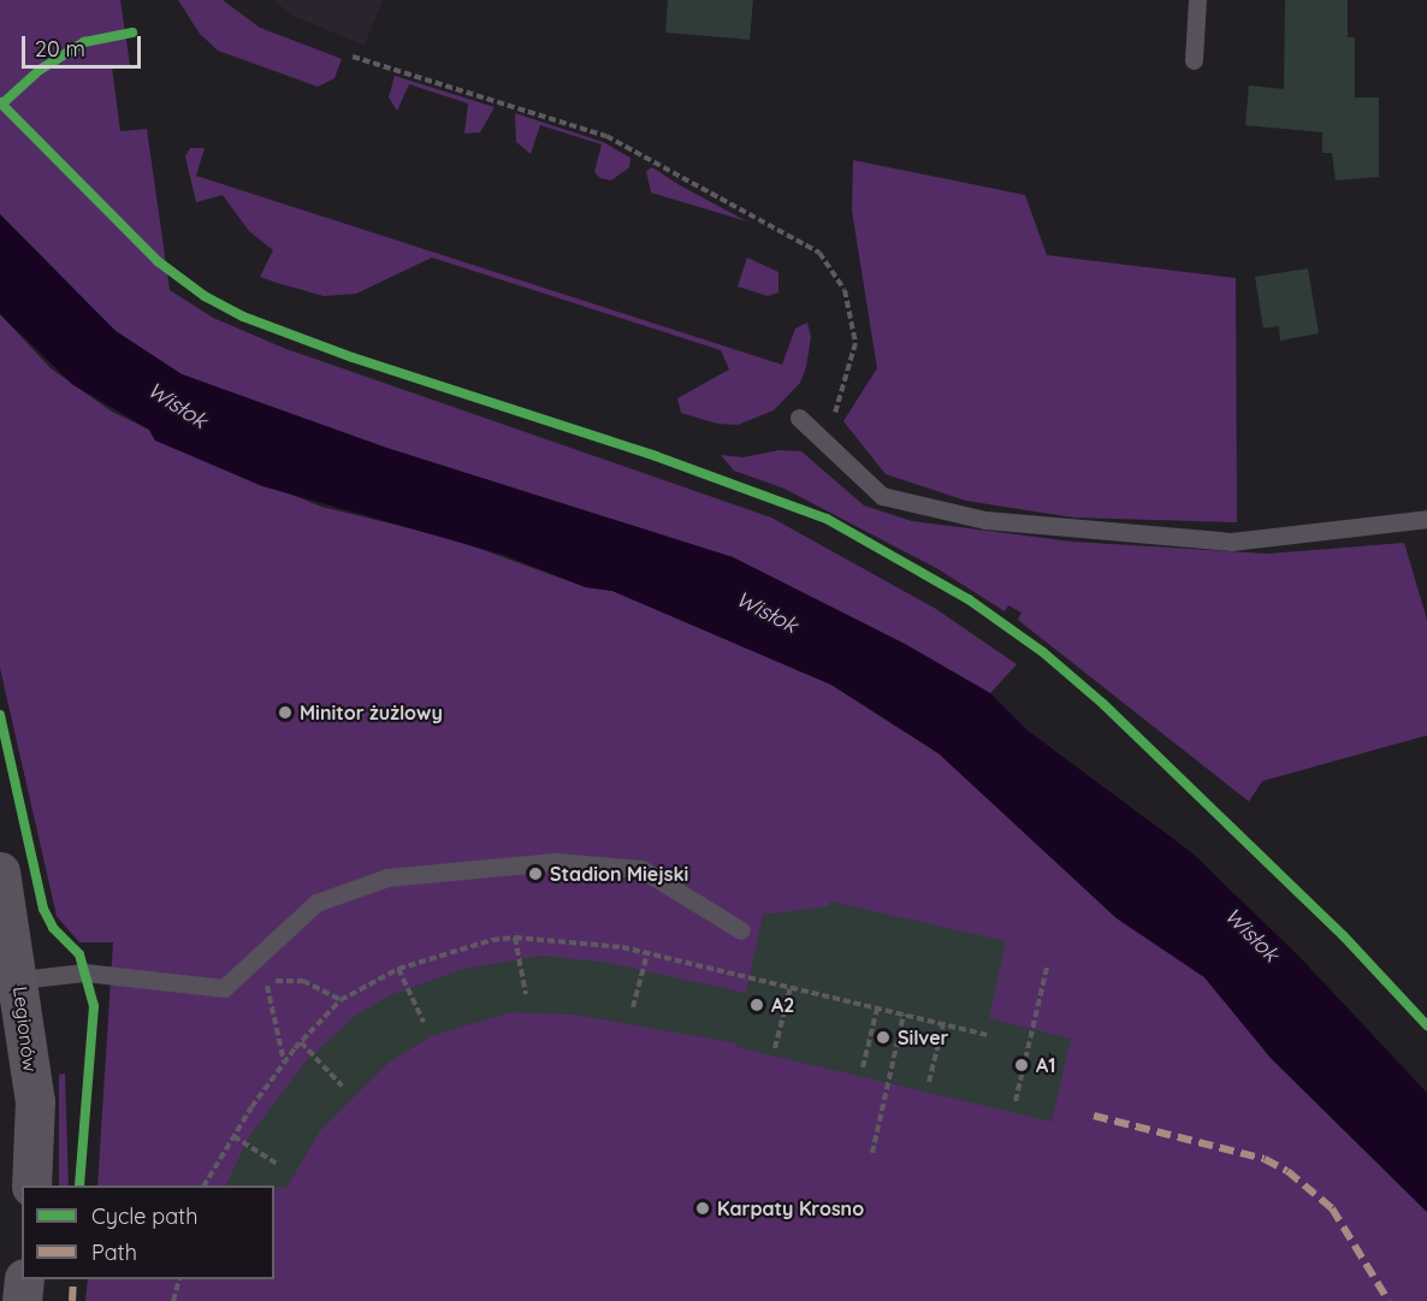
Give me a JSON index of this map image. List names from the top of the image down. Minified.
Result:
{"streets":{"main road":["Legionów"]},"water":["Wisłok"],"places":["Minitor żużlowy","Stadion Miejski","A2","Silver","A1","Karpaty Krosno"],"legend":["Cycle path","Path"],"scale_bar":"20 m"}
